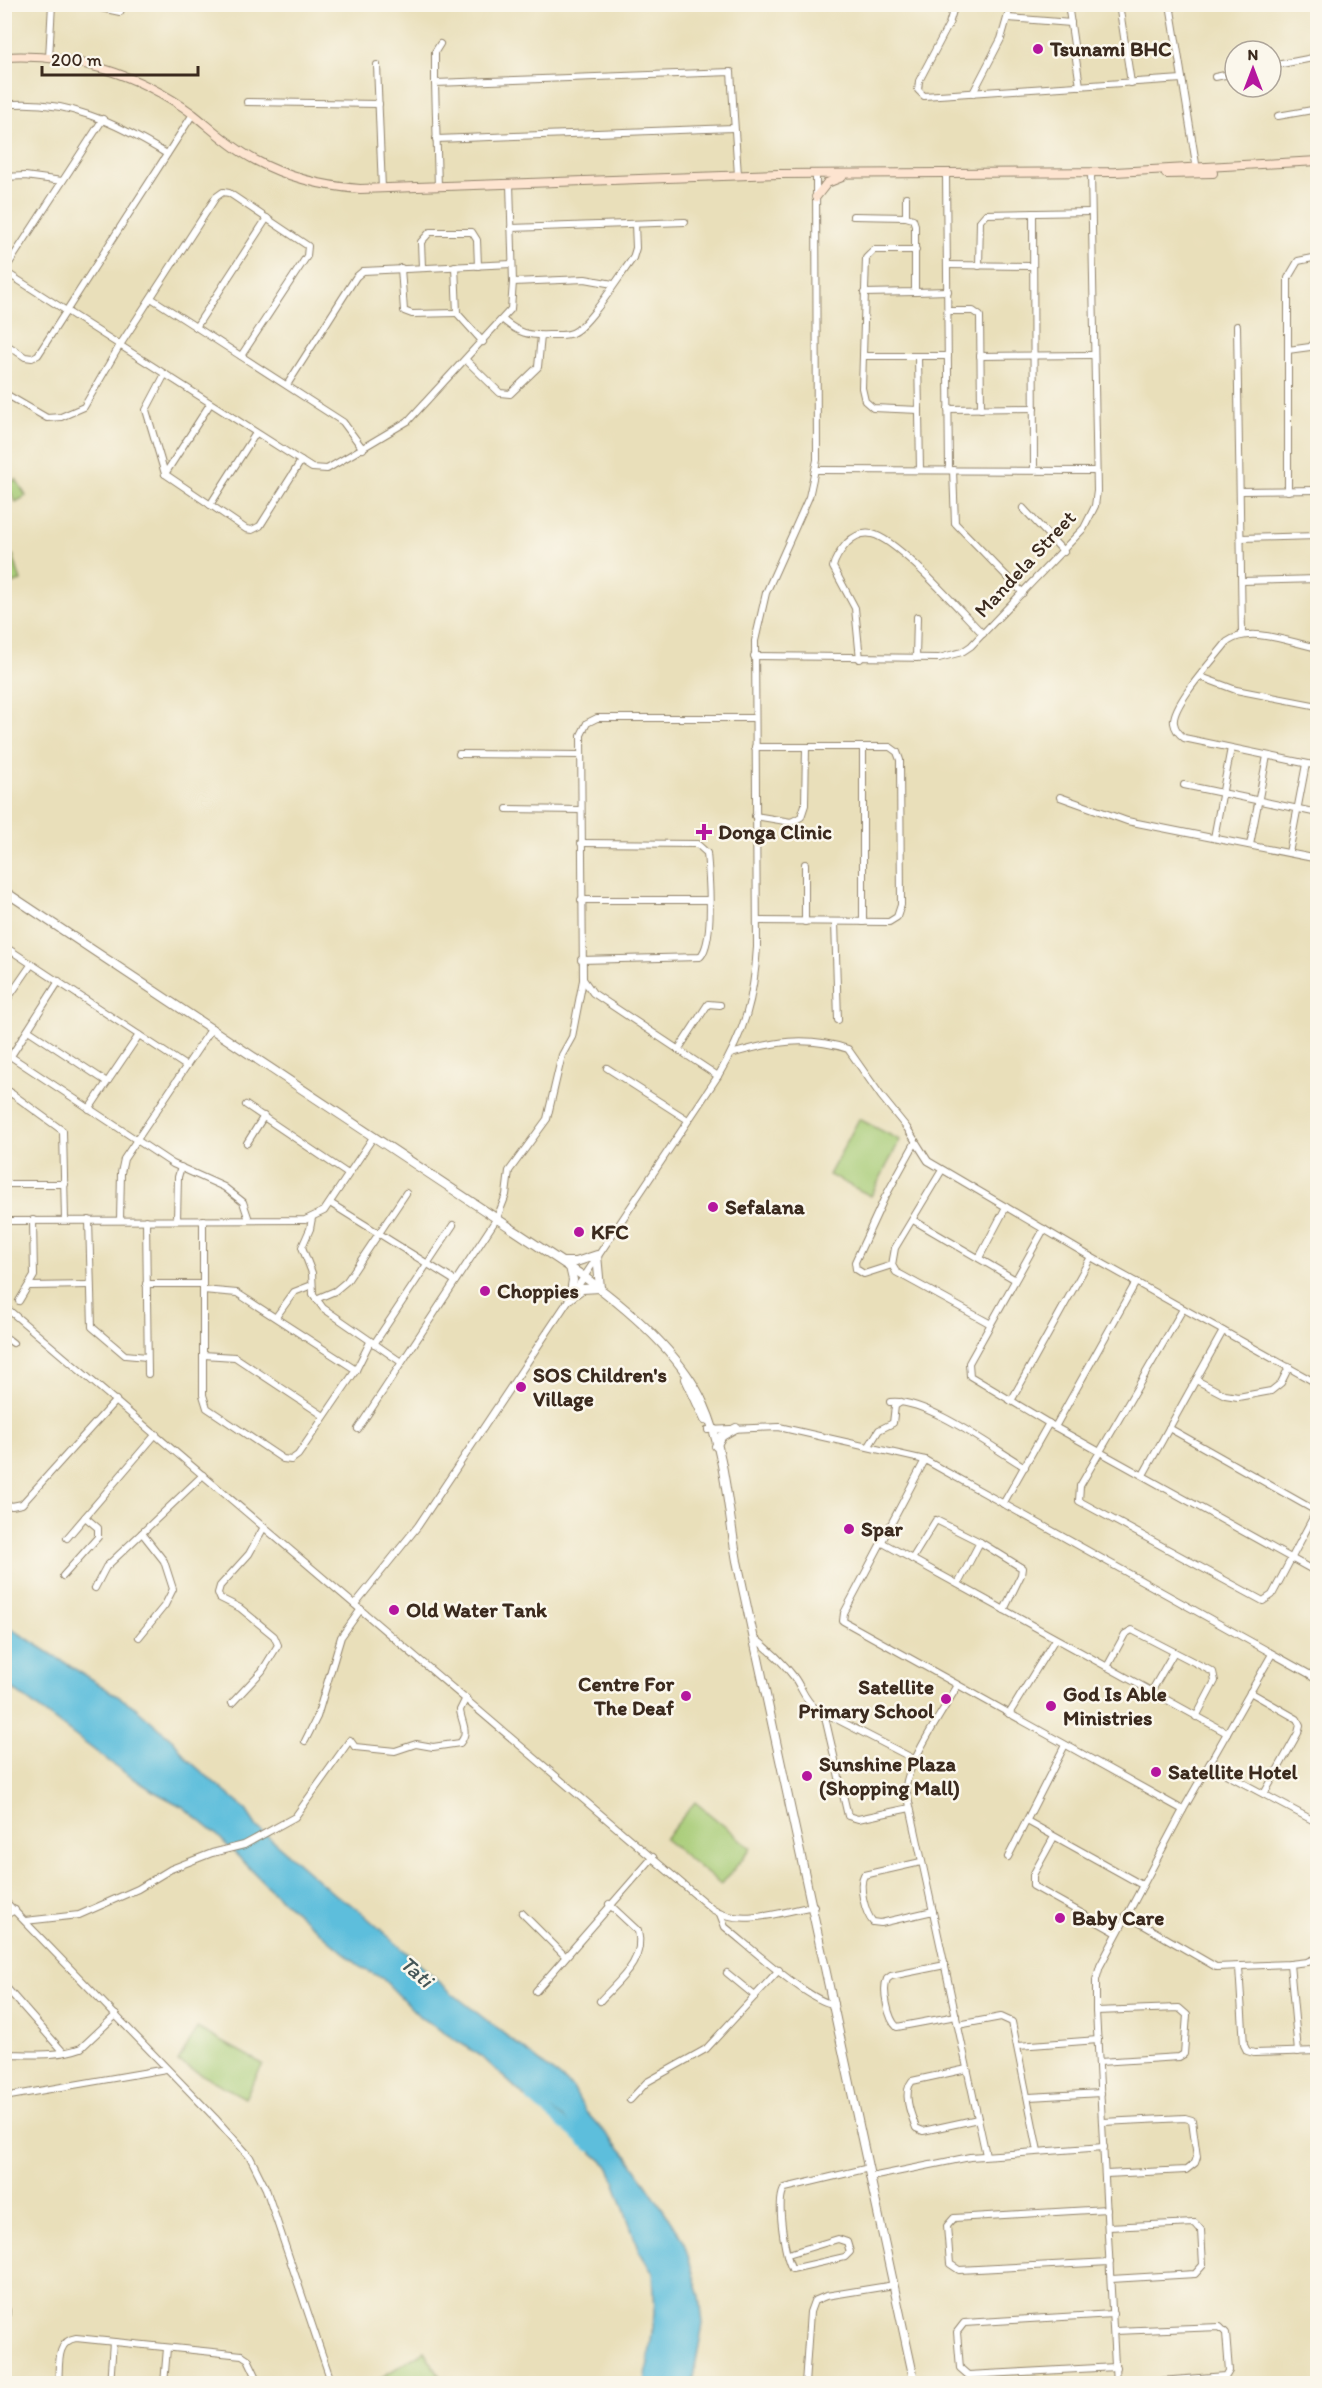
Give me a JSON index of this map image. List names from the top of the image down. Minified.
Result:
{"streets":{"street":["Mandela Street"]},"water":["Tati"],"places":{"other":["Tsunami BHC","Sefalana","KFC","Choppies","SOS Children's Village","Spar","Old Water Tank","Centre For The Deaf","Satellite Primary School","God Is Able Ministries","Satellite Hotel","Sunshine Plaza (Shopping Mall)","Baby Care"],"health":["Donga Clinic"]},"scale_bar":"200 m","north":"top"}
